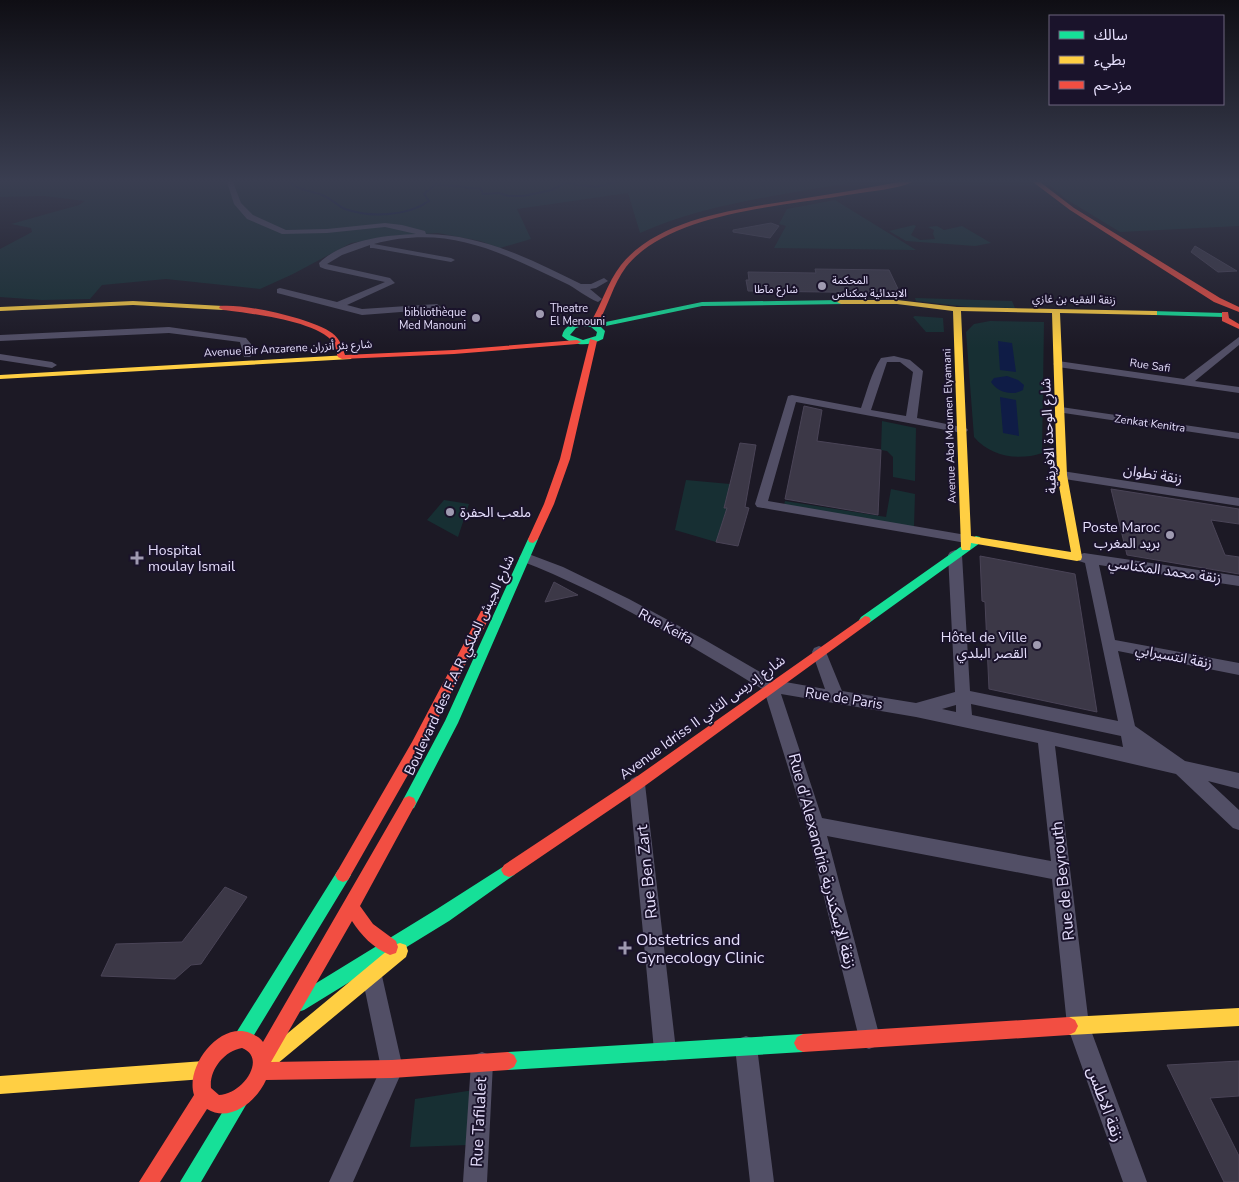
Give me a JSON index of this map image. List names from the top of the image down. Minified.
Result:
{"streets":{"main road":["شارع مآطا","زنقة الفقيه بن غازي","Avenue Bir Anzarene شارع بئر أنزران","Avenue Abd Moumen Elyamani","شارع الوحدة الافريقية","Boulevard des F.A.R شارع الجيش الملكي","Avenue Idriss II شارع إدريس الثاني"],"street":["Rue Safi","Zenkat Kenitra","زنقة تطوان","زنقة محمد المكناسي","Rue Keifa","زنقة انتسيرابي","Rue de Paris","Rue d'Alexandrie زنقة الإسكندرية","Rue Ben Zart","Rue de Beyrouth","زنقة الاطلس","Rue Tafilalet"]},"crossings":[["شارع مآطا","زنقة الفقيه بن غازي"],["شارع مآطا","Avenue Abd Moumen Elyamani"],["زنقة الفقيه بن غازي","Avenue Abd Moumen Elyamani"],["زنقة الفقيه بن غازي","شارع الوحدة الافريقية"],["Avenue Bir Anzarene شارع بئر أنزران","Boulevard des F.A.R شارع الجيش الملكي"],["Rue Safi","شارع الوحدة الافريقية"],["Zenkat Kenitra","شارع الوحدة الافريقية"],["Avenue Abd Moumen Elyamani","Avenue Idriss II شارع إدريس الثاني"],["شارع الوحدة الافريقية","زنقة تطوان"],["شارع الوحدة الافريقية","زنقة محمد المكناسي"],["Rue Keifa","Boulevard des F.A.R شارع الجيش الملكي"],["Rue Keifa","Rue de Paris"],["Rue Keifa","Avenue Idriss II شارع إدريس الثاني"],["Rue Keifa","Rue d'Alexandrie زنقة الإسكندرية"],["Boulevard des F.A.R شارع الجيش الملكي","Avenue Idriss II شارع إدريس الثاني"],["Rue de Paris","Avenue Idriss II شارع إدريس الثاني"],["Rue de Paris","Rue d'Alexandrie زنقة الإسكندرية"],["Rue de Paris","Rue de Beyrouth"],["Avenue Idriss II شارع إدريس الثاني","Rue d'Alexandrie زنقة الإسكندرية"],["Avenue Idriss II شارع إدريس الثاني","Rue Ben Zart"],["Rue de Beyrouth","زنقة الاطلس"]],"places":{"other":["المحكمة الابتدائية بمكناس","Theatre El Menouni","bibliothèque Med Manouni","ملعب الحفرة","Poste Maroc بريد المغرب","Hôtel de Ville القصر البلدي"],"health":["Hospital moulay Ismail","Obstetrics and Gynecology Clinic"]},"legend":["سالك","بطيء","مزدحم"]}
